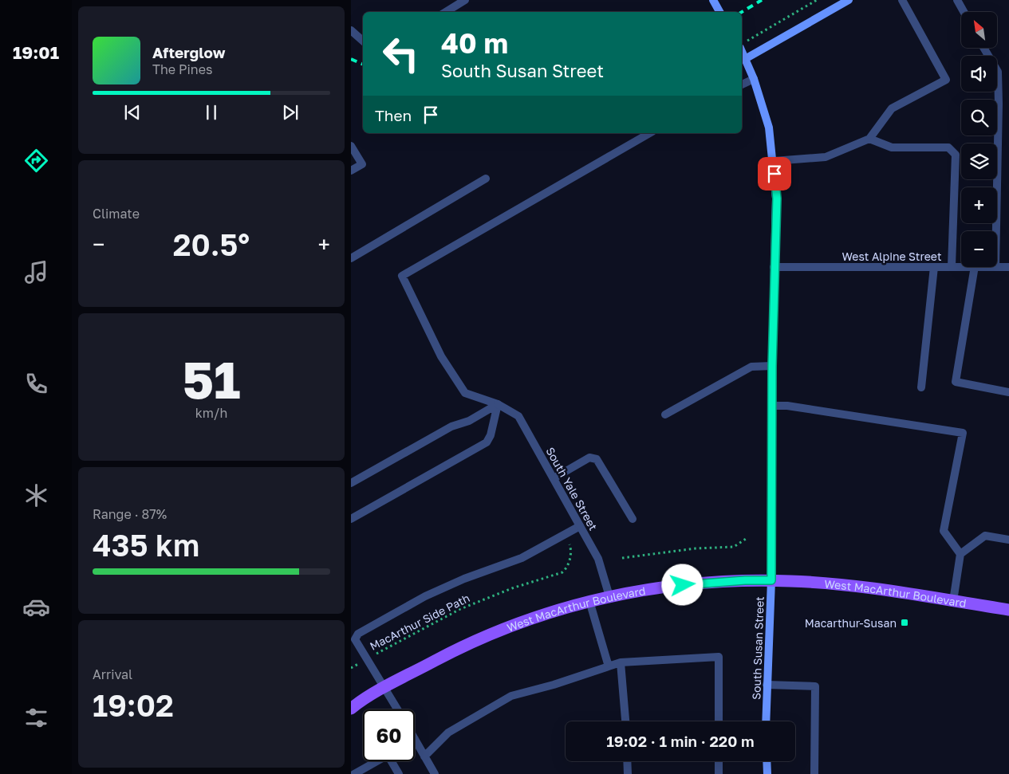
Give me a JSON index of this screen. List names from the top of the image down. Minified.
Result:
{"streets":{"main road":["West MacArthur Boulevard"],"street":["West Alpine Street","South Yale Street","South Susan Street"],"path":["MacArthur Side Path"]},"crossings":[["West Alpine Street","South Susan Street"],["South Yale Street","West MacArthur Boulevard"],["West MacArthur Boulevard","South Susan Street"]],"places":{"transit":["Macarthur-Susan"]},"north":"top left","page":{"tabs":"19:01","map_buttons":["+","−"],"turn":["40 m","South Susan Street"],"song":["Afterglow","The Pines"],"then":"Then","tile":["Climate",["51","km/h"],["Range · 87%","435 km"],["Arrival","19:02"]],"heat":["−","20.5°","+"],"limit":"60","trip":"19:02 · 1 min · 220 m"}}
